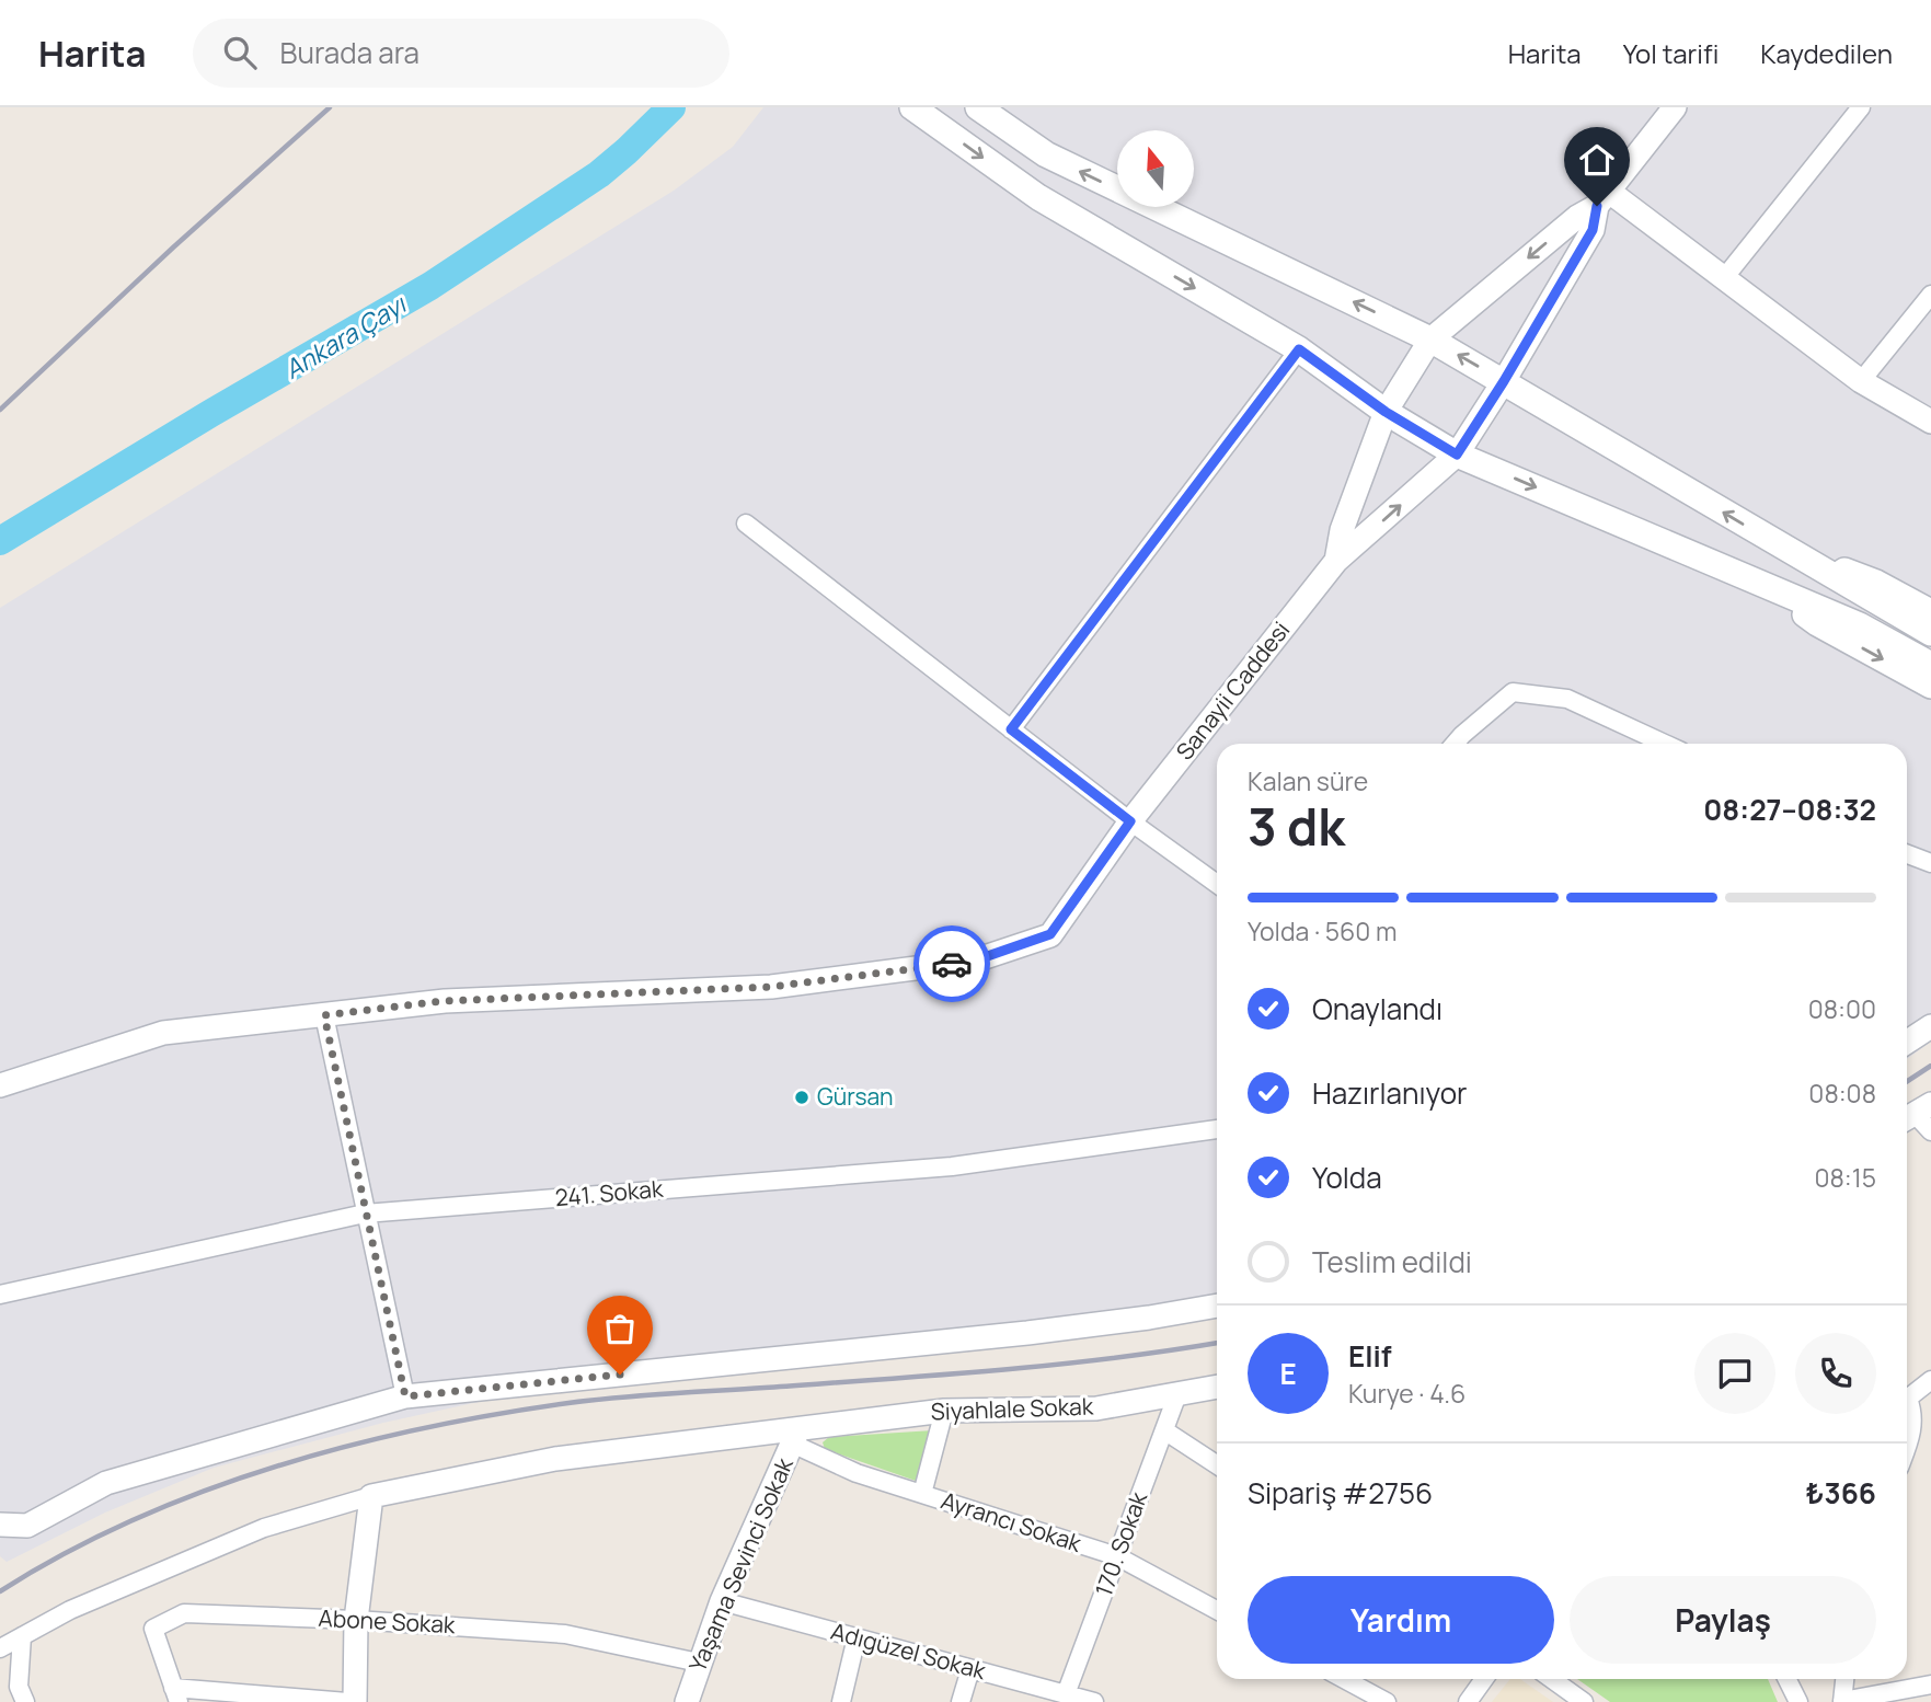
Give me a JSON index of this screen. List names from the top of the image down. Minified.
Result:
{"streets":{"street":["Sanayii Caddesi","241. Sokak","Siyahlale Sokak","Ayrancı Sokak","170. Sokak","Yaşama Sevinci Sokak","Abone Sokak","Adıgüzel Sokak"]},"crossings":[["Siyahlale Sokak","Ayrancı Sokak"],["Siyahlale Sokak","170. Sokak"],["Siyahlale Sokak","Yaşama Sevinci Sokak"],["Ayrancı Sokak","170. Sokak"],["Ayrancı Sokak","Yaşama Sevinci Sokak"],["170. Sokak","Adıgüzel Sokak"],["Yaşama Sevinci Sokak","Abone Sokak"],["Yaşama Sevinci Sokak","Adıgüzel Sokak"]],"water":["Ankara Çayı"],"places":["Gürsan"],"north":"top","page":{"header":"Harita","search":"Burada ara","nav":["Harita","Yol tarifi","Kaydedilen"],"heading":["3 dk","Kalan süre","08:27–08:32"],"panel":["Elif","Kurye · 4.6","Sipariş #2756","₺366"],"bar":"Yolda · 560 m","list":[["Onaylandı","08:00"],["Hazırlanıyor","08:08"],["Yolda","08:15"],"Teslim edildi"],"round":"E","buttons":["Yardım","Paylaş"]}}
